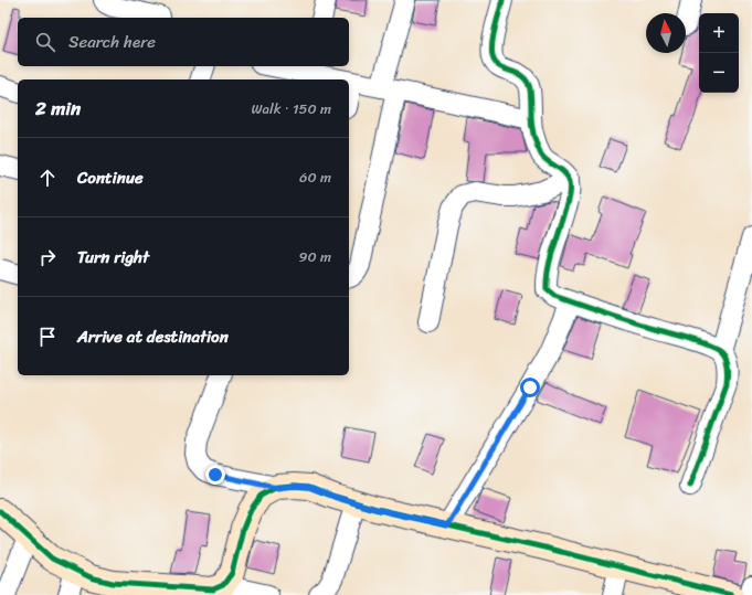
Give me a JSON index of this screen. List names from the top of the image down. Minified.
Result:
{"north":"top","page":{"map_buttons":["+","−"],"search":"Search here","heading":["2 min","Walk · 150 m"],"list":[["Continue","60 m"],["Turn right","90 m"],"Arrive at destination"]}}
